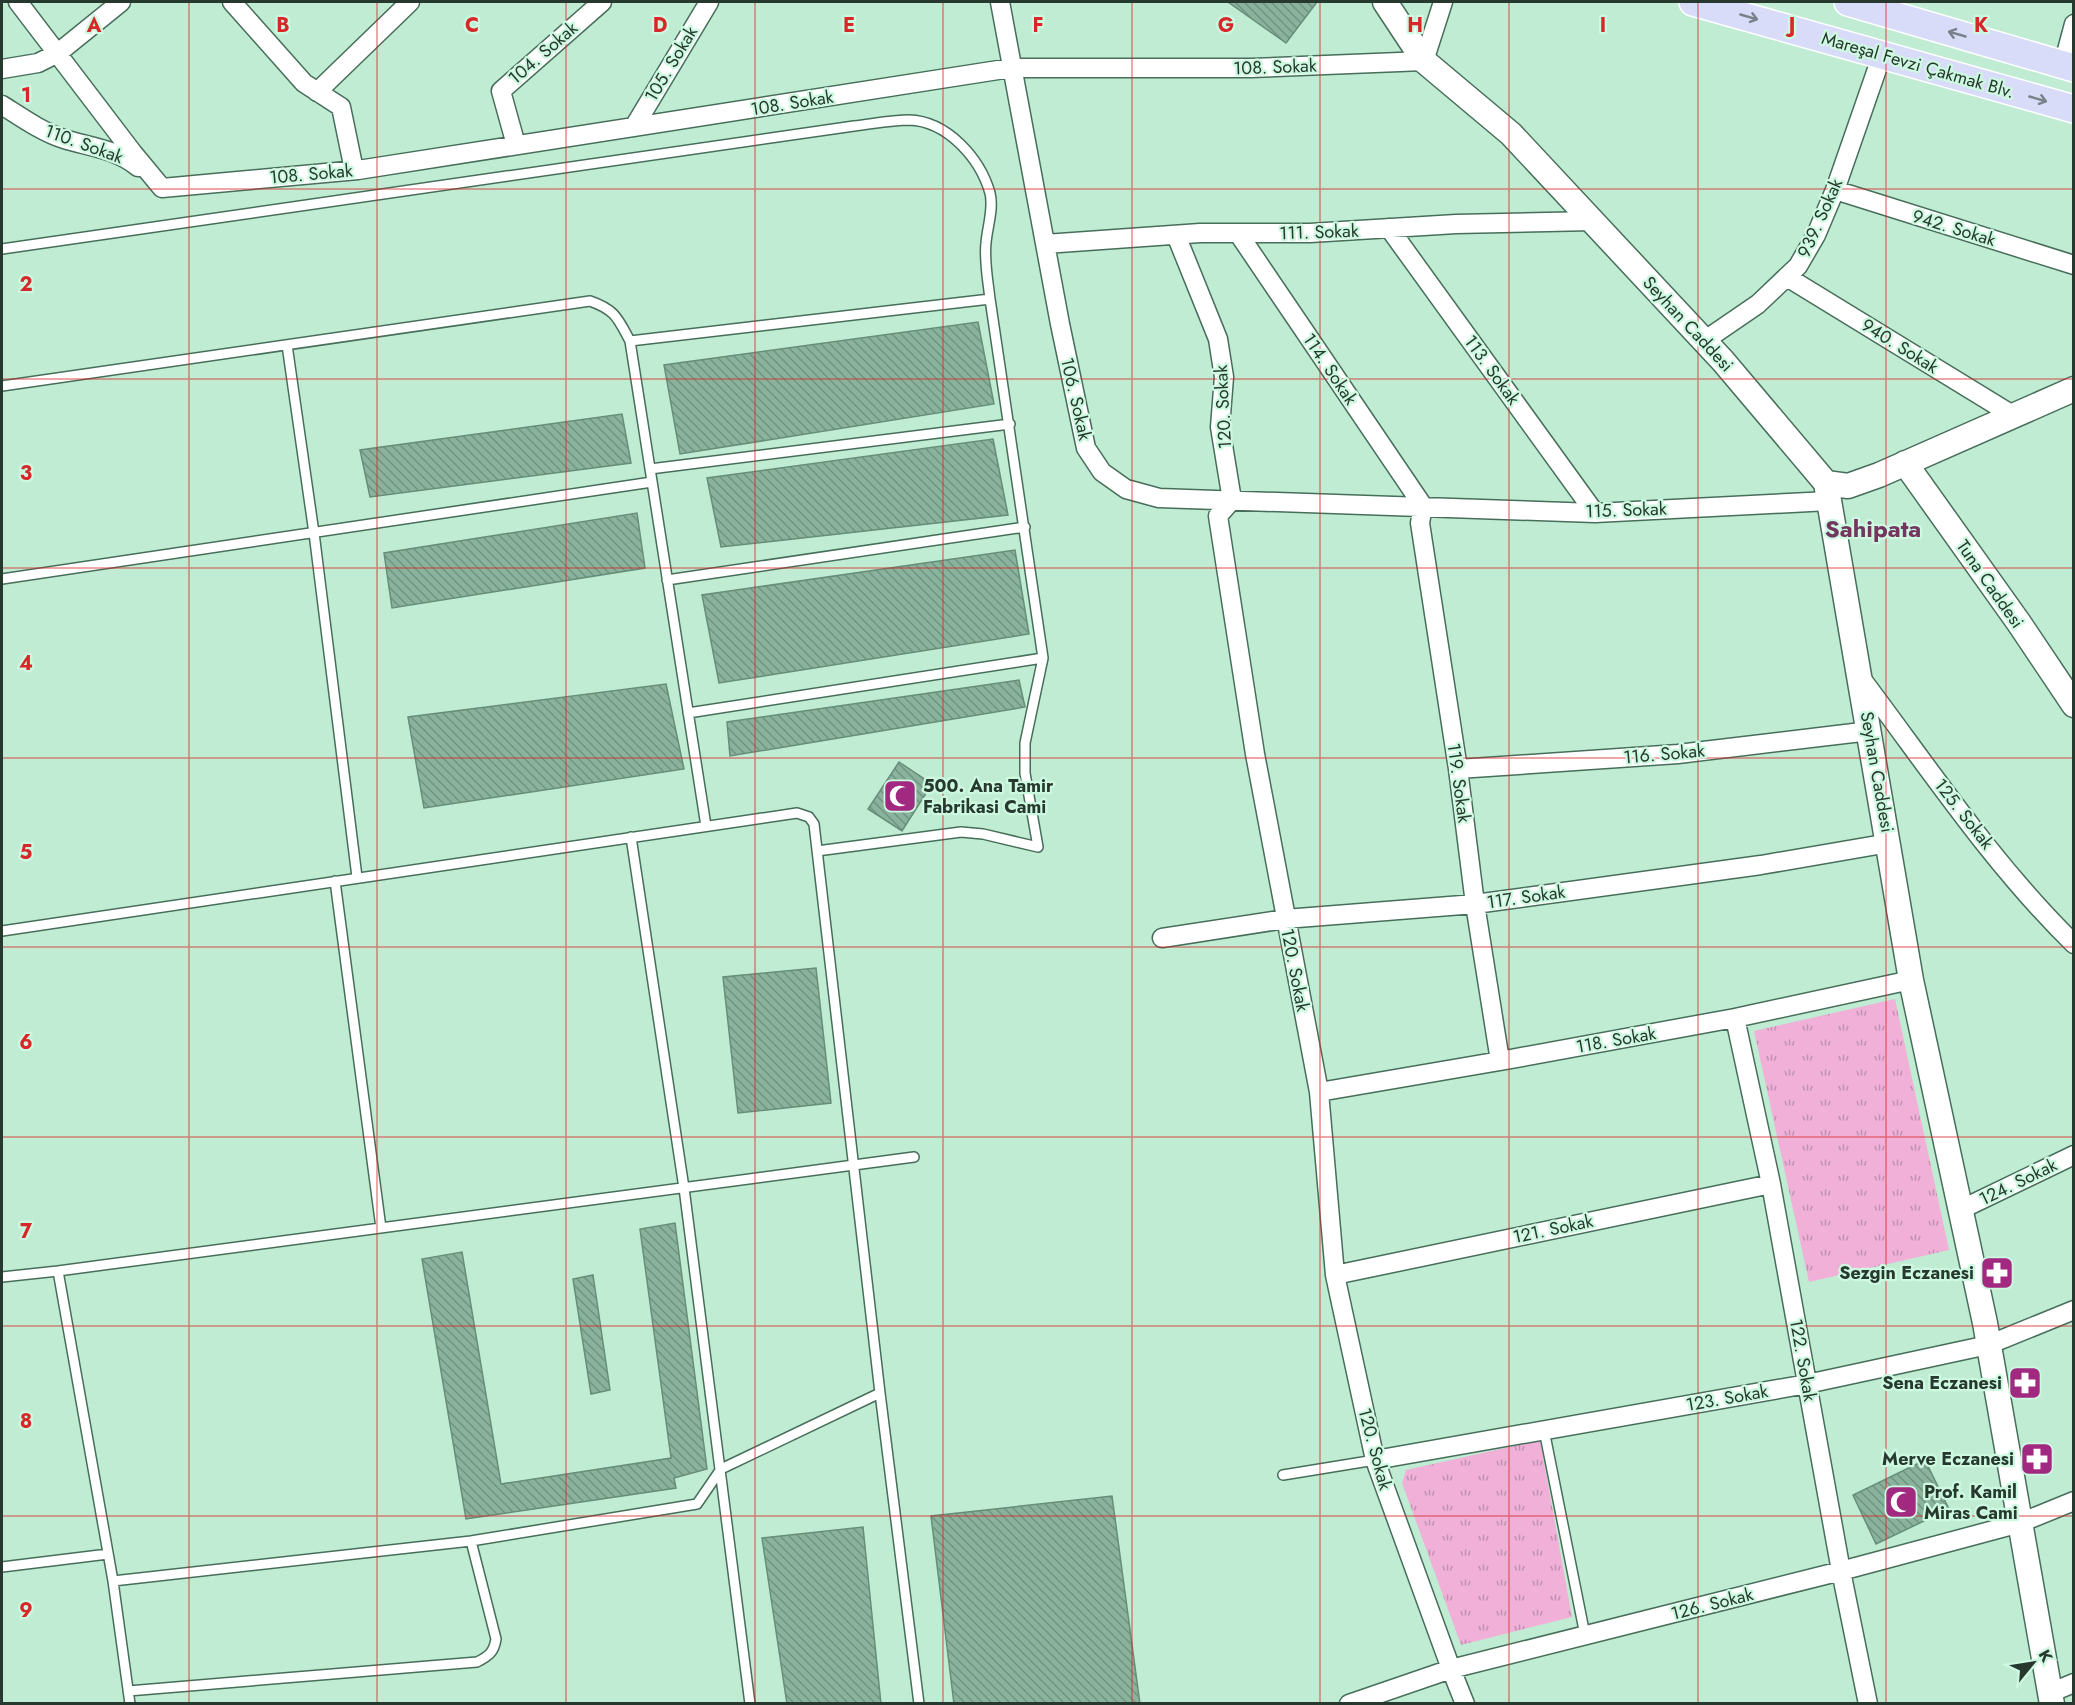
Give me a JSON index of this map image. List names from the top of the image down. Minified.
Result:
{"streets":{"main road":["Mareşal Fevzi Çakmak Blv.","Seyhan Caddesi","Tuna Caddesi"],"street":["104. Sokak","105. Sokak","108. Sokak","110. Sokak","939. Sokak","942. Sokak","111. Sokak","940. Sokak","114. Sokak","113. Sokak","106. Sokak","120. Sokak","115. Sokak","116. Sokak","119. Sokak","125. Sokak","117. Sokak","118. Sokak","124. Sokak","121. Sokak","122. Sokak","123. Sokak","126. Sokak"]},"crossings":[["104. Sokak","108. Sokak"],["105. Sokak","108. Sokak"],["Mareşal Fevzi Çakmak Blv.","939. Sokak"],["108. Sokak","110. Sokak"],["108. Sokak","Seyhan Caddesi"],["108. Sokak","106. Sokak"],["939. Sokak","942. Sokak"],["939. Sokak","Seyhan Caddesi"],["939. Sokak","940. Sokak"],["111. Sokak","Seyhan Caddesi"],["111. Sokak","114. Sokak"],["111. Sokak","113. Sokak"],["111. Sokak","106. Sokak"],["111. Sokak","120. Sokak"],["Seyhan Caddesi","115. Sokak"],["Seyhan Caddesi","116. Sokak"],["Seyhan Caddesi","125. Sokak"],["Seyhan Caddesi","117. Sokak"],["Seyhan Caddesi","118. Sokak"],["Seyhan Caddesi","124. Sokak"],["Seyhan Caddesi","123. Sokak"],["Seyhan Caddesi","126. Sokak"],["114. Sokak","106. Sokak"],["114. Sokak","115. Sokak"],["114. Sokak","119. Sokak"],["113. Sokak","115. Sokak"],["106. Sokak","120. Sokak"],["106. Sokak","115. Sokak"],["106. Sokak","119. Sokak"],["120. Sokak","117. Sokak"],["120. Sokak","118. Sokak"],["120. Sokak","121. Sokak"],["120. Sokak","123. Sokak"],["120. Sokak","126. Sokak"],["115. Sokak","119. Sokak"],["116. Sokak","119. Sokak"],["119. Sokak","117. Sokak"],["119. Sokak","118. Sokak"],["118. Sokak","122. Sokak"],["121. Sokak","122. Sokak"],["122. Sokak","123. Sokak"],["122. Sokak","126. Sokak"]],"districts":["Sahipata"],"places":{"mosque":["500. Ana Tamir Fabrikasi Cami","Prof. Kamil Miras Cami"],"pharmacy":["Sezgin Eczanesi","Sena Eczanesi","Merve Eczanesi"]},"north":"top right","grid":{"columns":["A","B","C","D","E","F","G","H","I","J","K"],"rows":["1","2","3","4","5","6","7","8","9"]}}
